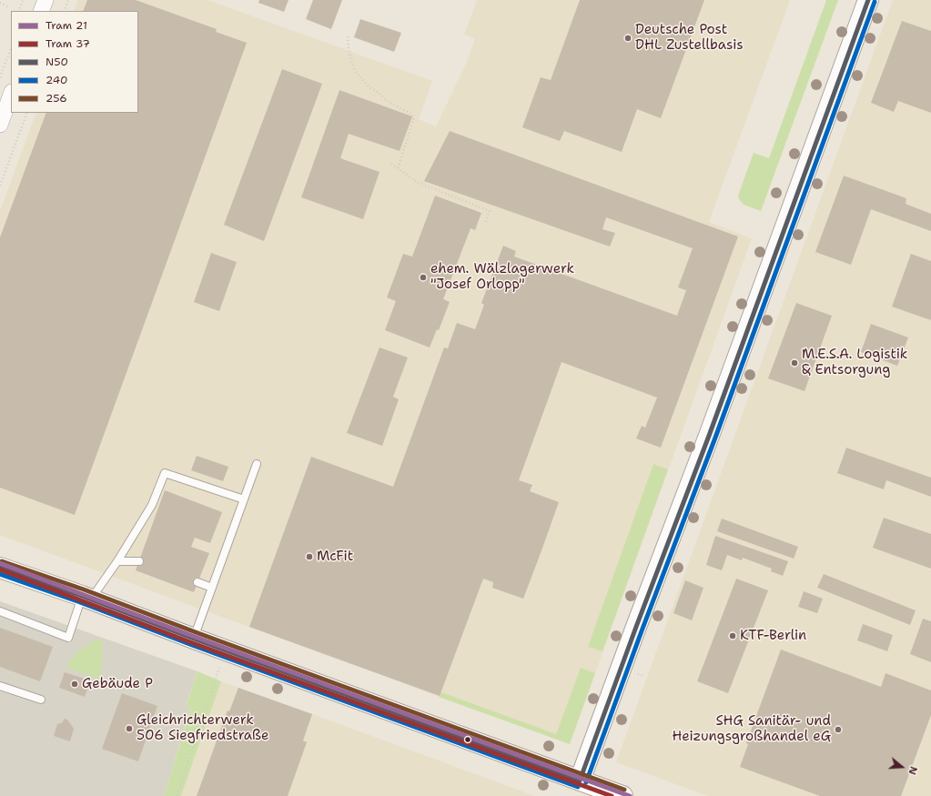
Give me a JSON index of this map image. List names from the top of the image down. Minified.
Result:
{"places":["Deutsche Post DHL Zustellbasis","ehem. Wälzlagerwerk \"Josef Orlopp\"","M.E.S.A. Logistik & Entsorgung","McFit","KTF-Berlin","Gebäude P","Gleichrichterwerk 506 Siegfriedstraße","SHG Sanitär- und Heizungsgroßhandel eG"],"lines":["transit line N50","transit line 240","transit line 256","tram line 21","tram line 37"],"legend":["Tram 21","Tram 37","N50","240","256"],"north":"right"}
